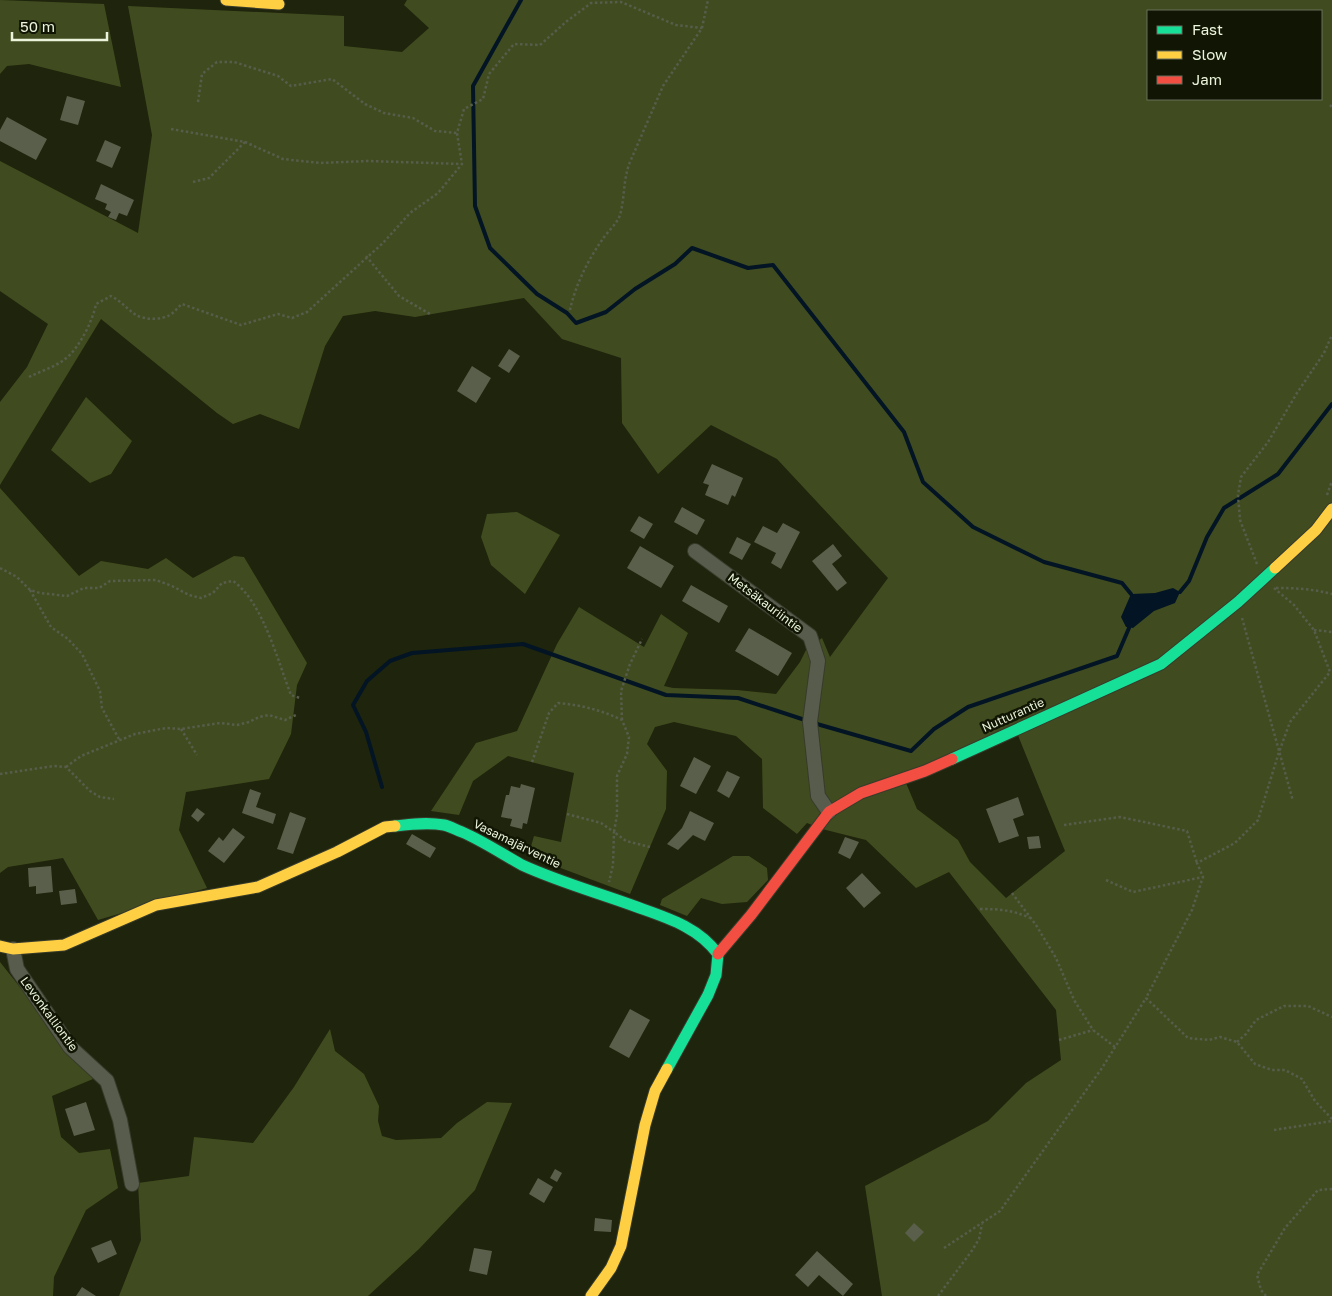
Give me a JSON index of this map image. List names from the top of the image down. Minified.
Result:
{"streets":{"street":["Metsäkauriintie","Nutturantie","Vasamajärventie","Levonkalliontie"]},"crossings":[["Metsäkauriintie","Nutturantie"],["Nutturantie","Vasamajärventie"],["Vasamajärventie","Levonkalliontie"]],"legend":["Fast","Slow","Jam"],"scale_bar":"50 m"}
